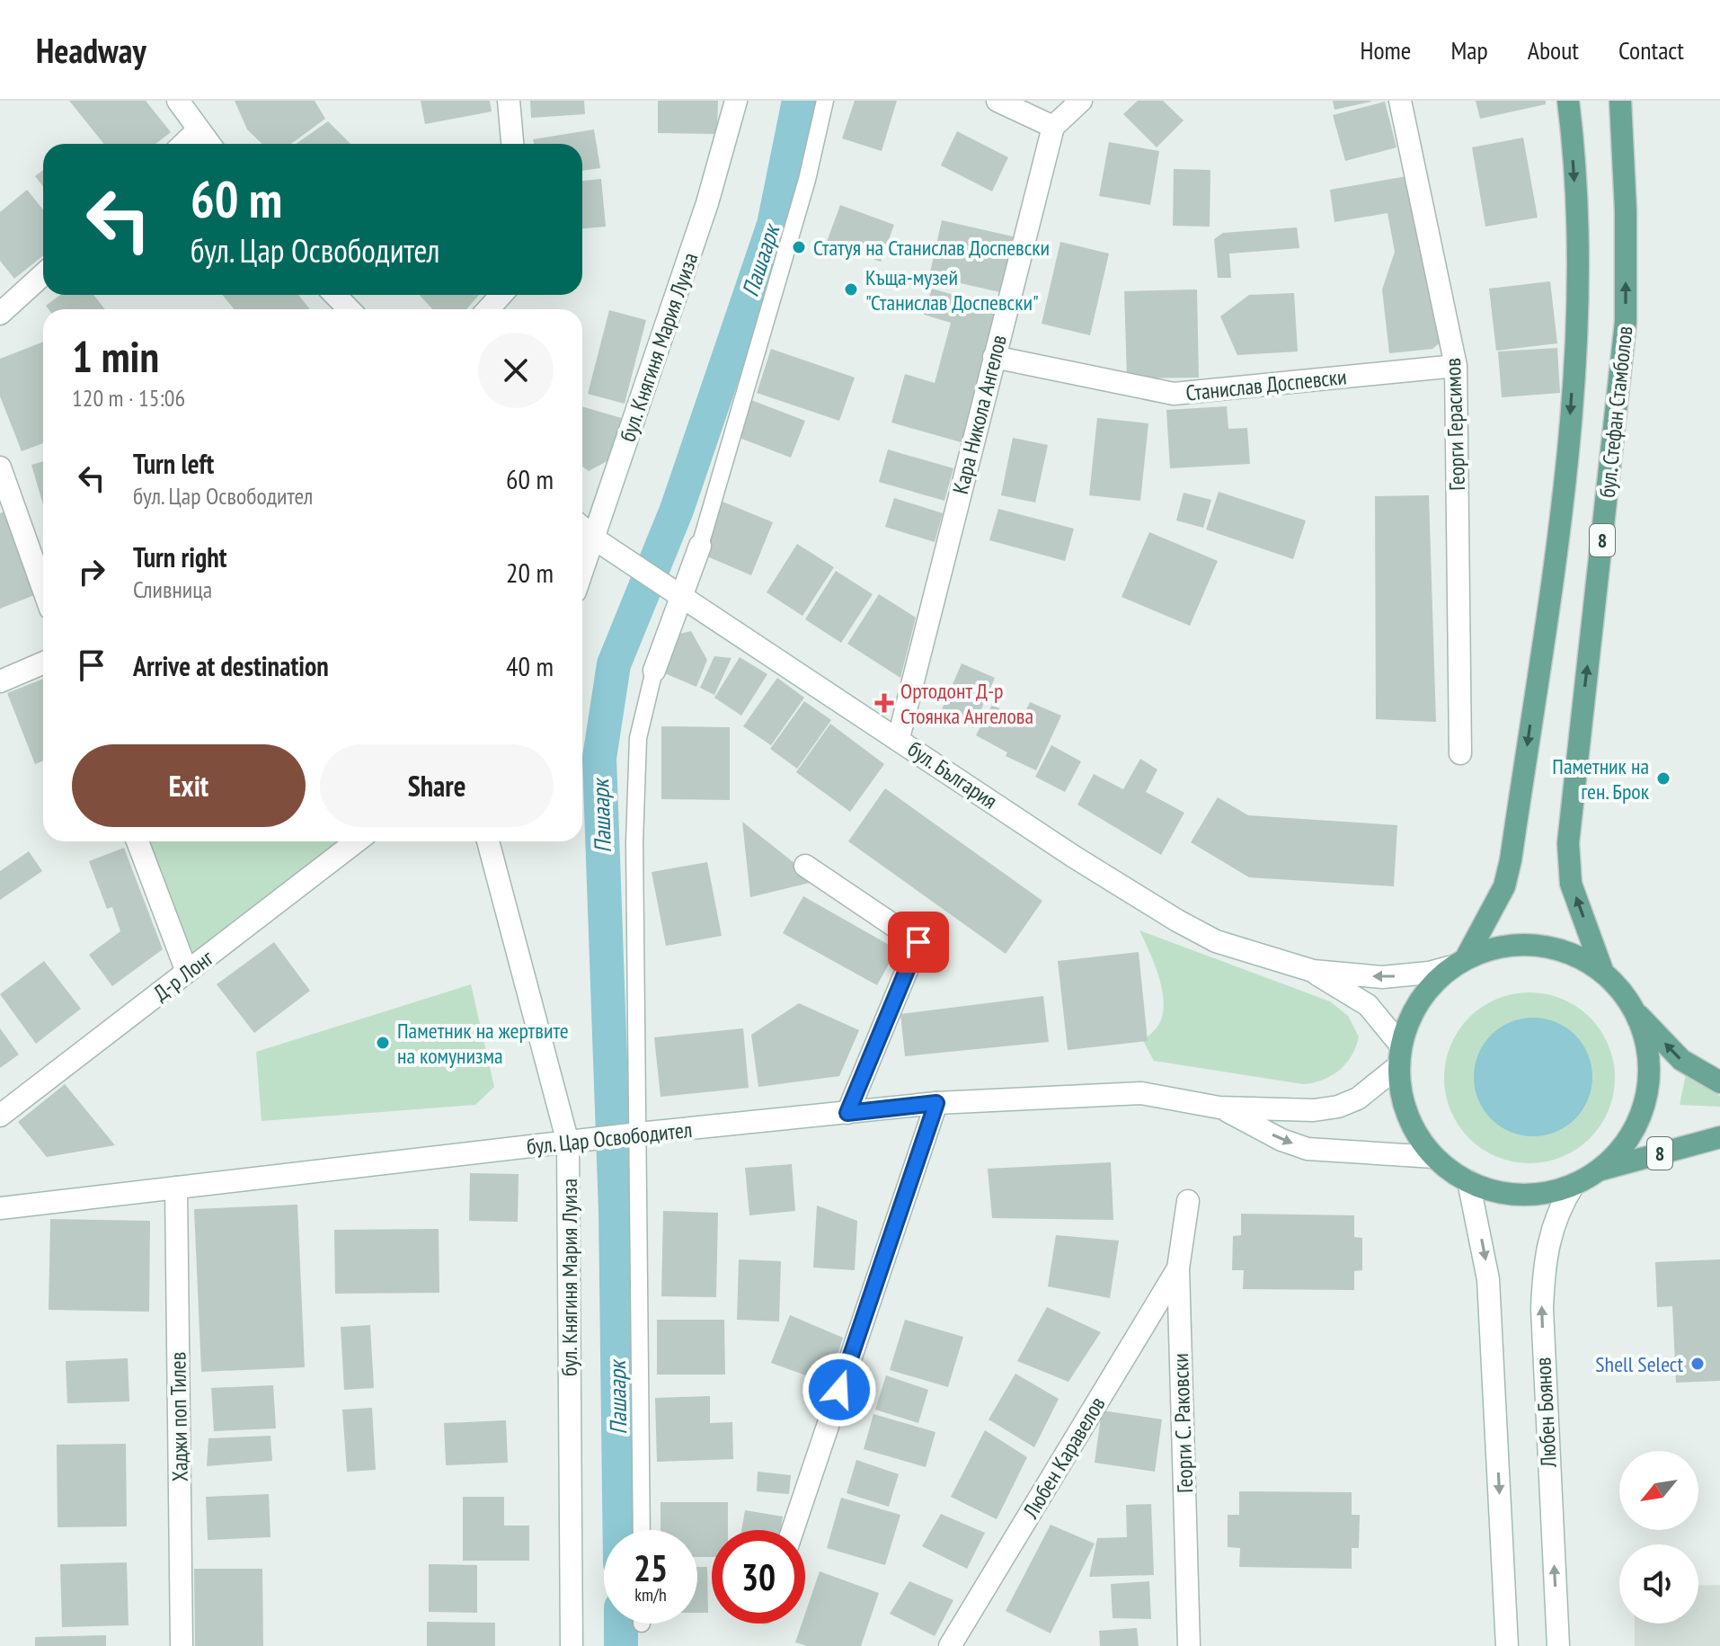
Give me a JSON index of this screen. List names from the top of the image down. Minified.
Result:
{"streets":{"main road":["бул. Стефан Стамболов","8"],"street":["бул. Княгиня Мария Луиза","Станислав Доспевски","Кара Никола Ангелов","Георги Герасимов","бул. България","Д-р Лонг","бул. Цар Освободител","Любен Боянов","Хаджи поп Тилев","Георги С. Раковски","Любен Каравелов"]},"crossings":[["бул. Княгиня Мария Луиза","бул. България"],["бул. Княгиня Мария Луиза","бул. Цар Освободител"],["Станислав Доспевски","Кара Никола Ангелов"],["Станислав Доспевски","Георги Герасимов"],["бул. Стефан Стамболов","8"],["бул. Стефан Стамболов","бул. България"],["бул. Стефан Стамболов","бул. Цар Освободител"],["бул. Стефан Стамболов","Любен Боянов"],["Кара Никола Ангелов","бул. България"],["8","бул. България"],["8","бул. Цар Освободител"],["8","Любен Боянов"],["бул. България","бул. Цар Освободител"],["бул. България","Любен Боянов"],["бул. Цар Освободител","Любен Боянов"],["бул. Цар Освободител","Хаджи поп Тилев"],["Георги С. Раковски","Любен Каравелов"]],"water":["Пашаарк"],"places":{"other":["Статуя на Станислав Доспевски","Къща-музей \"Станислав Доспевски\"","Паметник на ген. Брок","Паметник на жертвите на комунизма","Shell Select"],"health":["Ортодонт Д-р Стоянка Ангелова"]},"north":"bottom left","page":{"header":"Headway","nav":["Home","Map","About","Contact"],"turn":["60 m","бул. Цар Освободител"],"heading":["1 min","120 m · 15:06"],"list":[{"name":"Turn left","note":"бул. Цар Освободител","value":"60 m"},{"name":"Turn right","note":"Сливница","value":"20 m"},{"name":"Arrive at destination","value":"40 m"}],"buttons":["Exit","Share"],"speed":"25 km/h","limit":"30"}}
